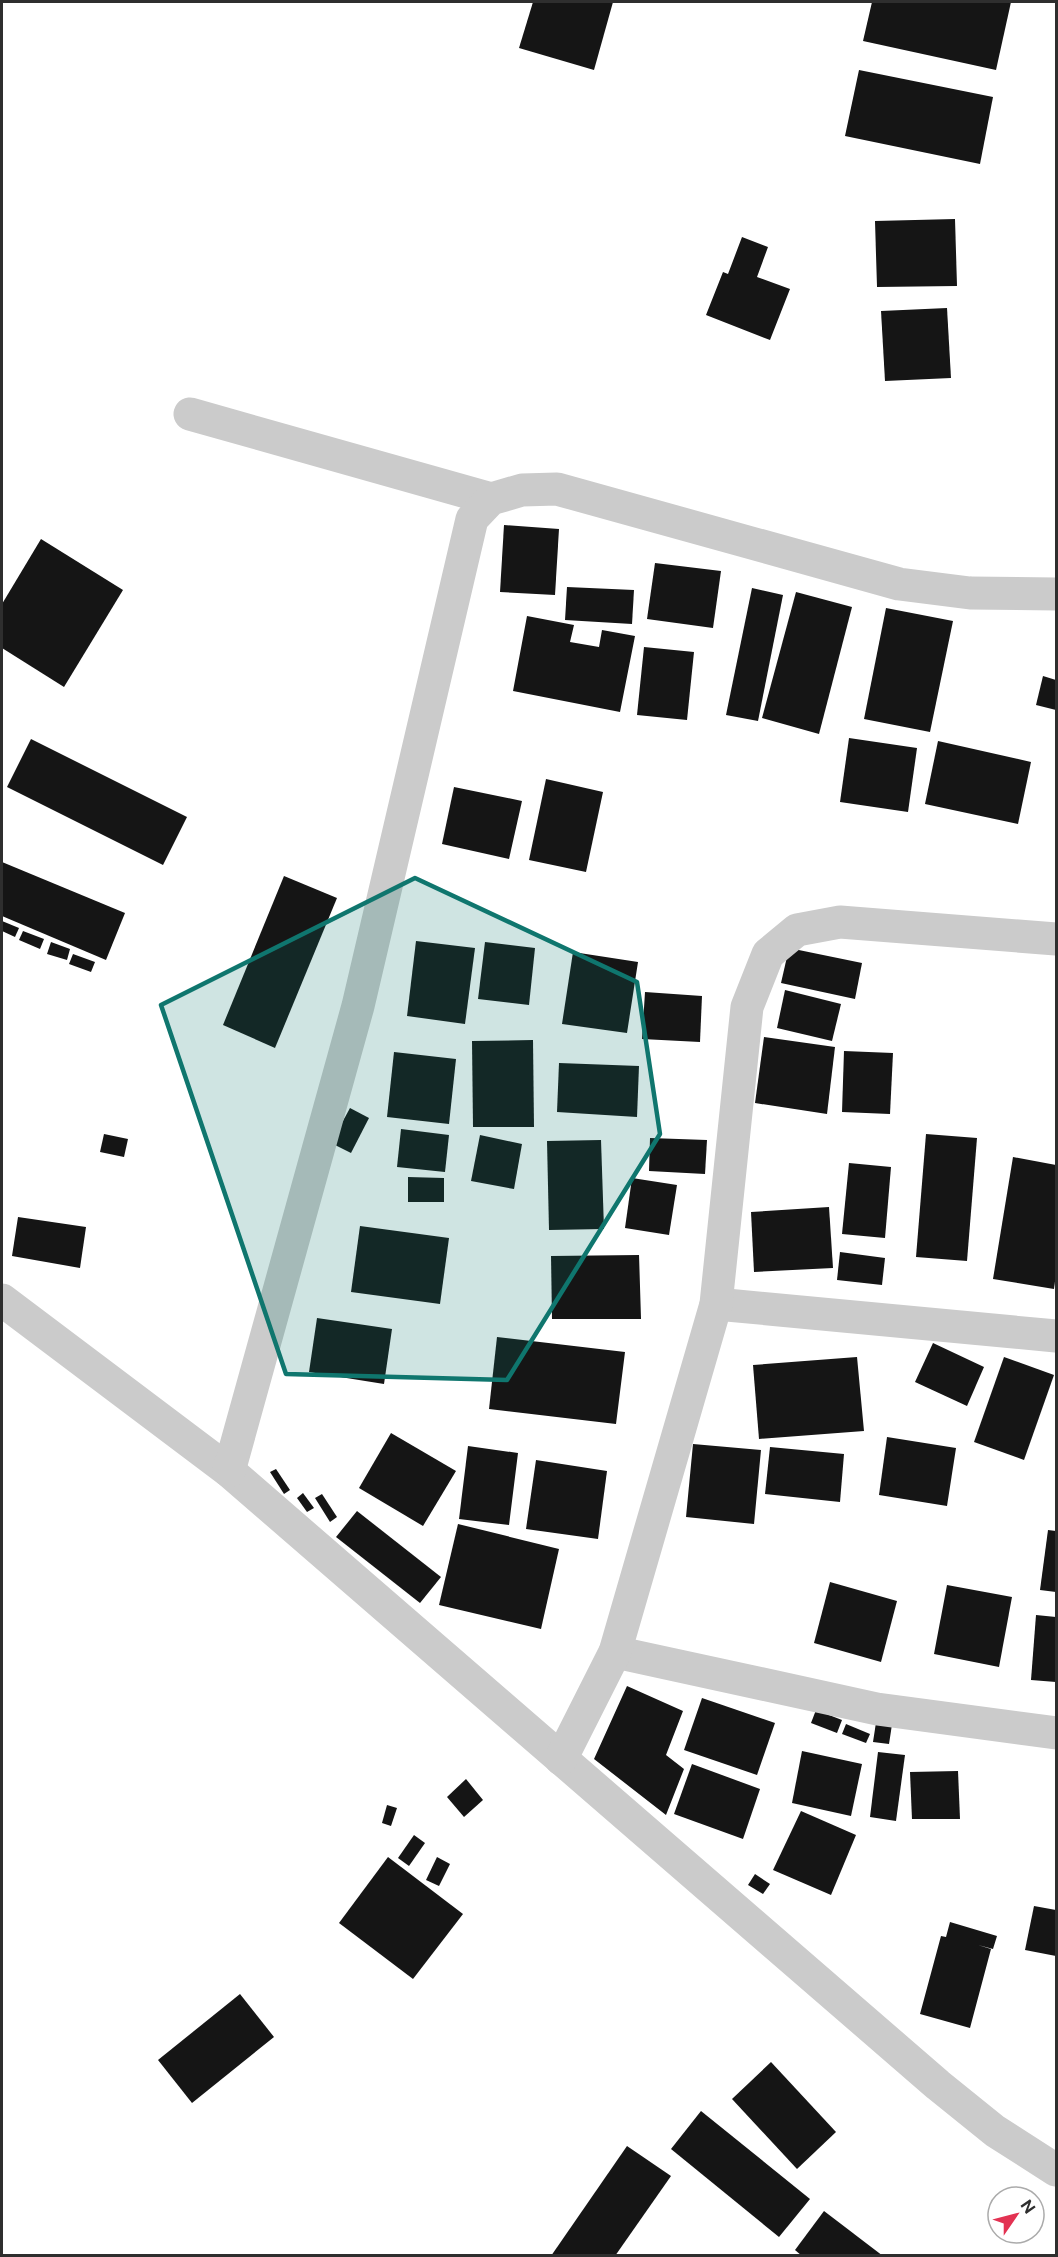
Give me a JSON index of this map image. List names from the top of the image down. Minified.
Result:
{"north":"top right"}
